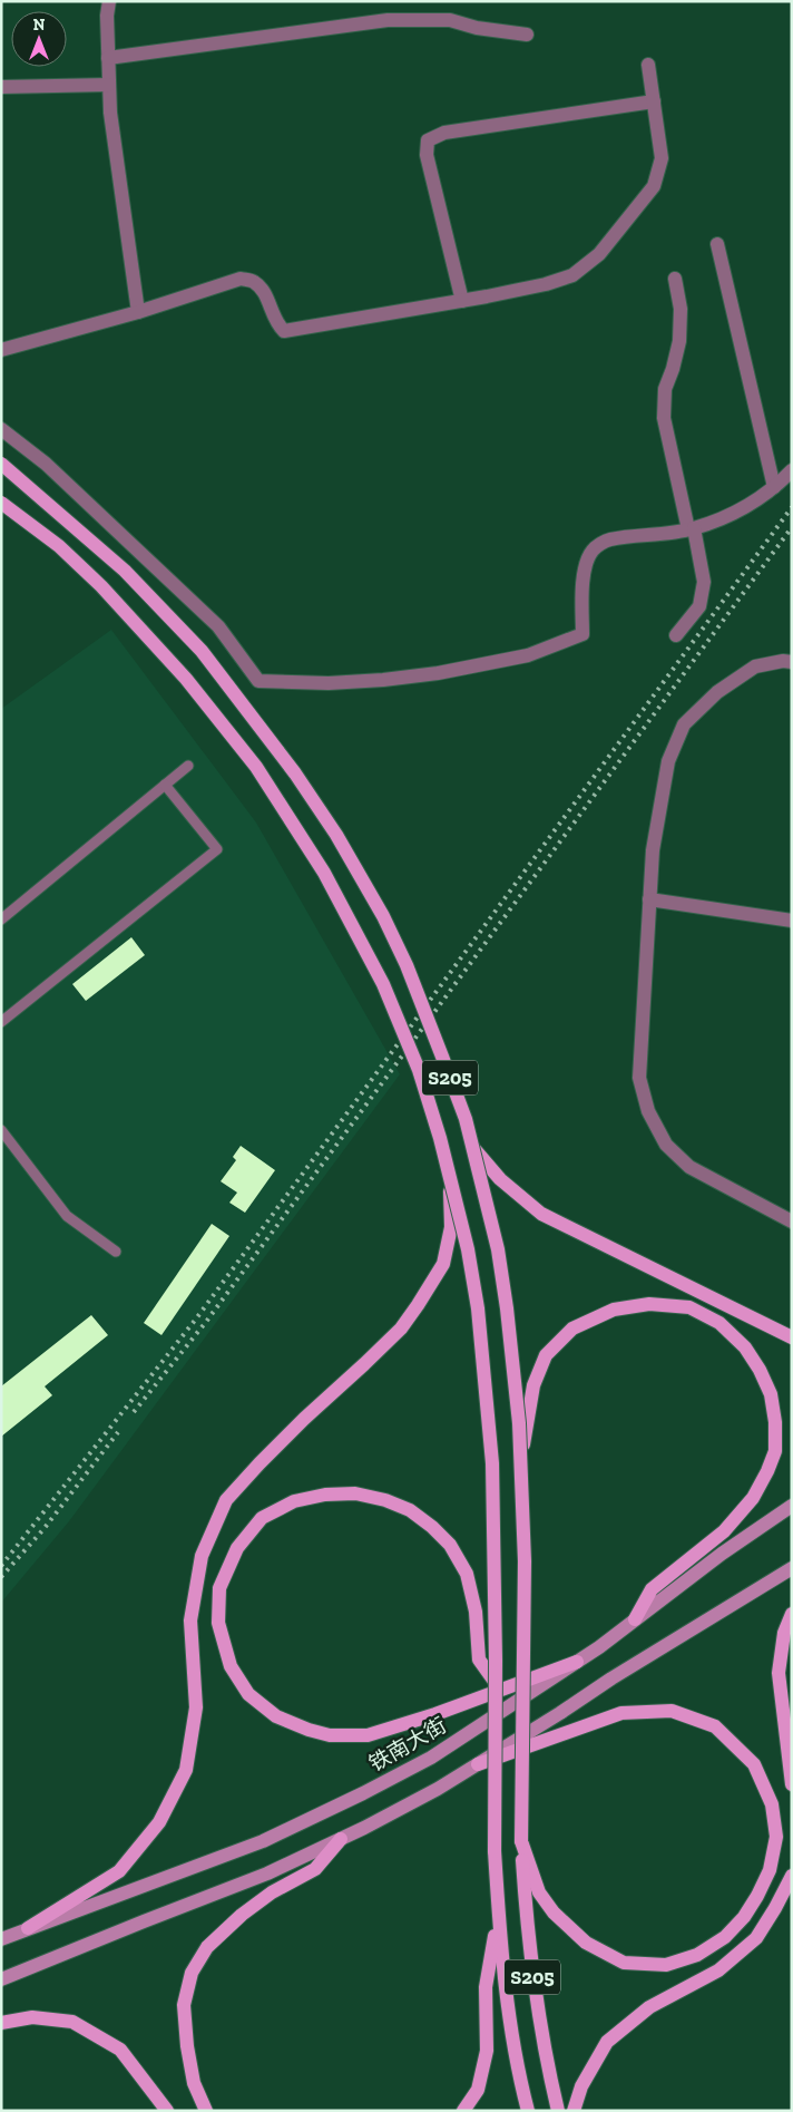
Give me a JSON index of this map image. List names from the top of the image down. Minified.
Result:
{"streets":{"main road":["S205","铁南大街"]},"north":"top"}
